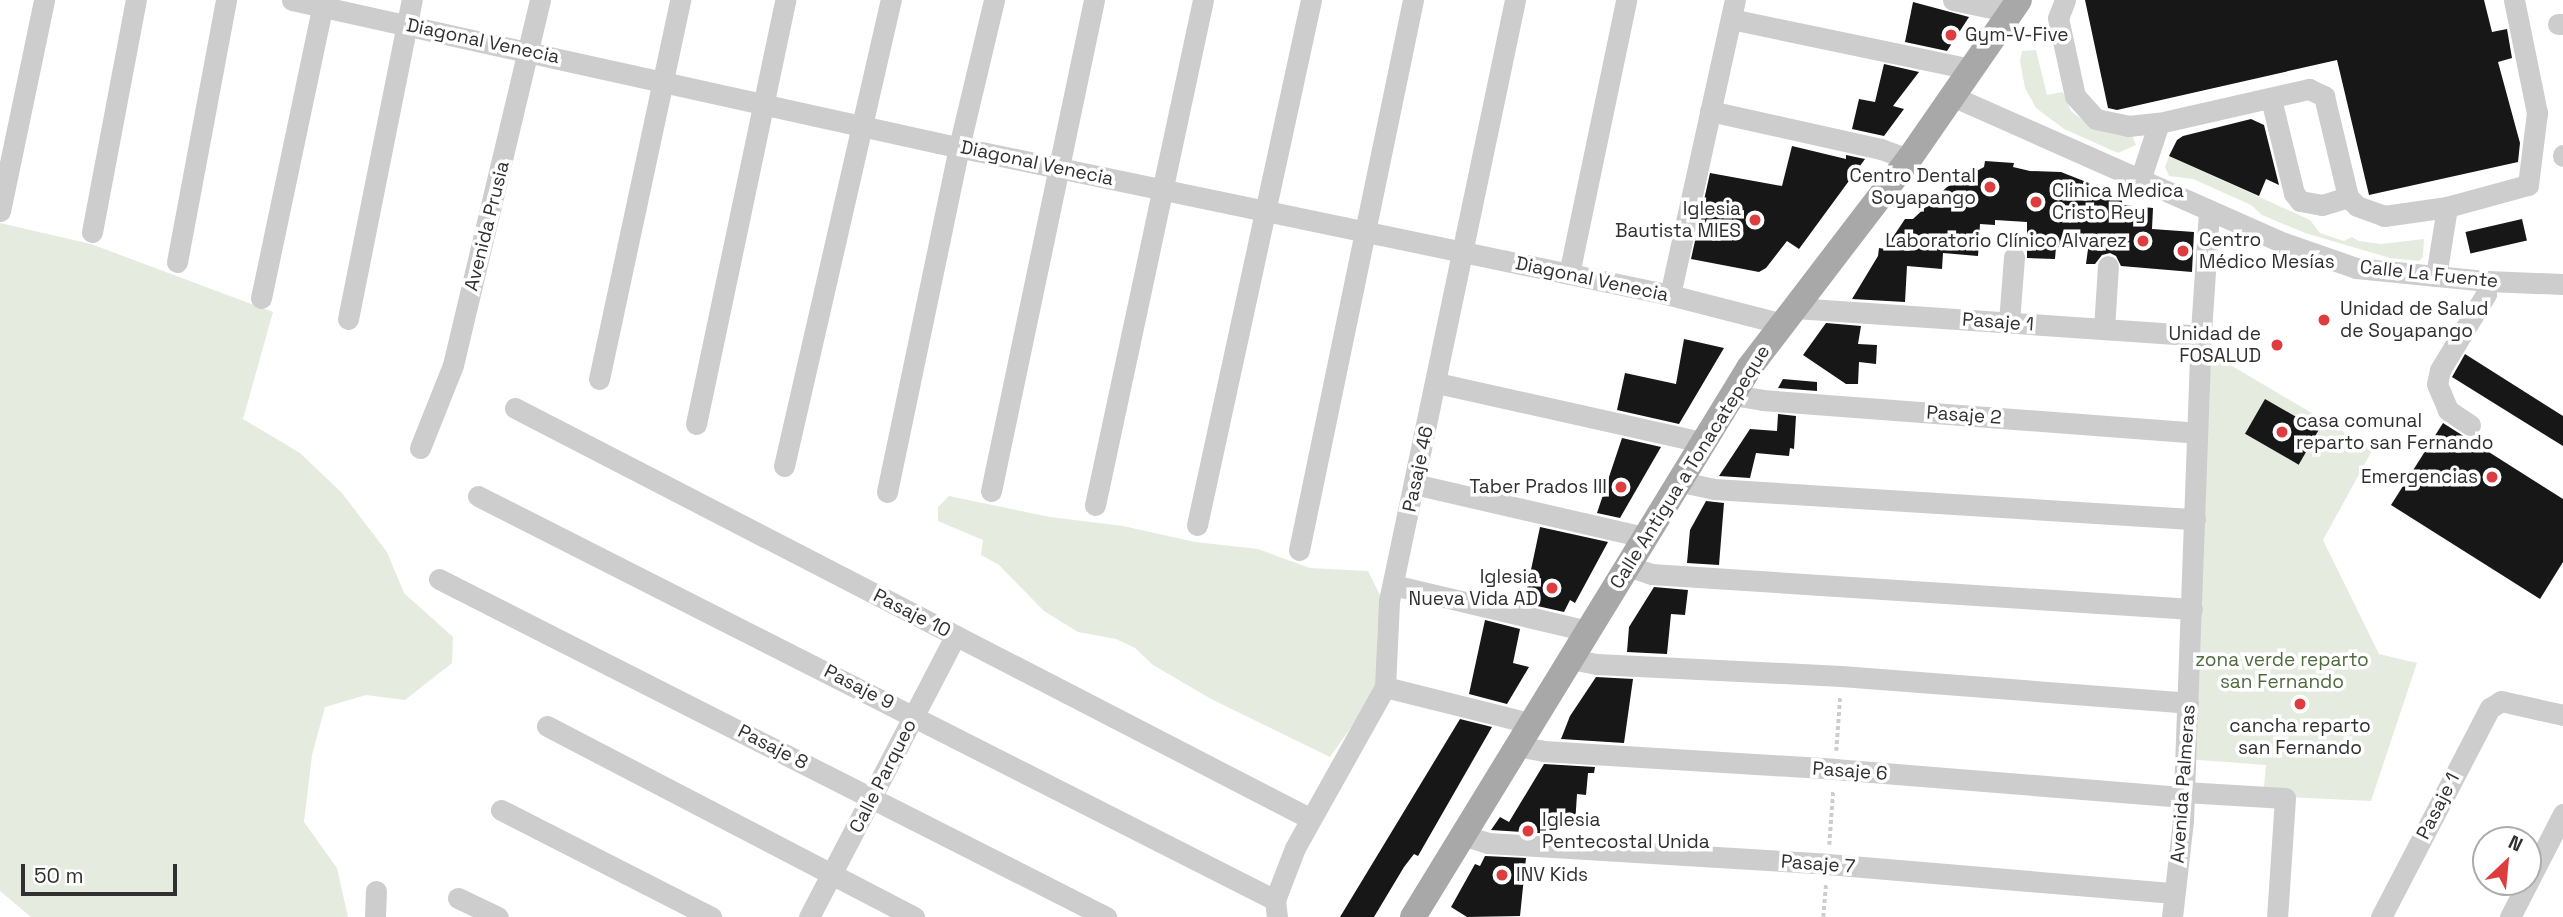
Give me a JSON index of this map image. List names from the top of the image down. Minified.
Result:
{"streets":{"main road":["Calle Antigua a Tonacatepeque"],"street":["Diagonal Venecia","Avenida Prusia","Calle La Fuente","Pasaje 1","Pasaje 2","Pasaje 46","Pasaje 10","Pasaje 9","Pasaje 8","Pasaje 6","Calle Parqueo","Avenida Palmeras","Pasaje 7"]},"crossings":[["Diagonal Venecia","Avenida Prusia"],["Diagonal Venecia","Pasaje 1"],["Diagonal Venecia","Calle Antigua a Tonacatepeque"],["Diagonal Venecia","Pasaje 46"],["Calle La Fuente","Calle Antigua a Tonacatepeque"],["Calle La Fuente","Avenida Palmeras"],["Pasaje 1","Calle Antigua a Tonacatepeque"],["Pasaje 1","Avenida Palmeras"],["Pasaje 2","Calle Antigua a Tonacatepeque"],["Pasaje 2","Avenida Palmeras"],["Calle Antigua a Tonacatepeque","Pasaje 6"],["Calle Antigua a Tonacatepeque","Pasaje 7"],["Pasaje 46","Pasaje 10"],["Pasaje 46","Pasaje 9"],["Pasaje 10","Calle Parqueo"],["Pasaje 9","Calle Parqueo"],["Pasaje 8","Calle Parqueo"],["Pasaje 6","Avenida Palmeras"],["Avenida Palmeras","Pasaje 7"]],"parks":["zona verde reparto san Fernando"],"places":["Gym-V-Five","Centro Dental Soyapango","Clinica Medica Cristo Rey","Iglesia Bautista MIES","Laboratorio Clínico Alvarez","Centro Médico Mesías","Unidad de Salud de Soyapango","Unidad de FOSALUD","casa comunal reparto san Fernando","Emergencias","Taber Prados III","Iglesia Nueva Vida AD","cancha reparto san Fernando","Iglesia Pentecostal Unida","INV Kids"],"scale_bar":"50 m","north":"top right"}
